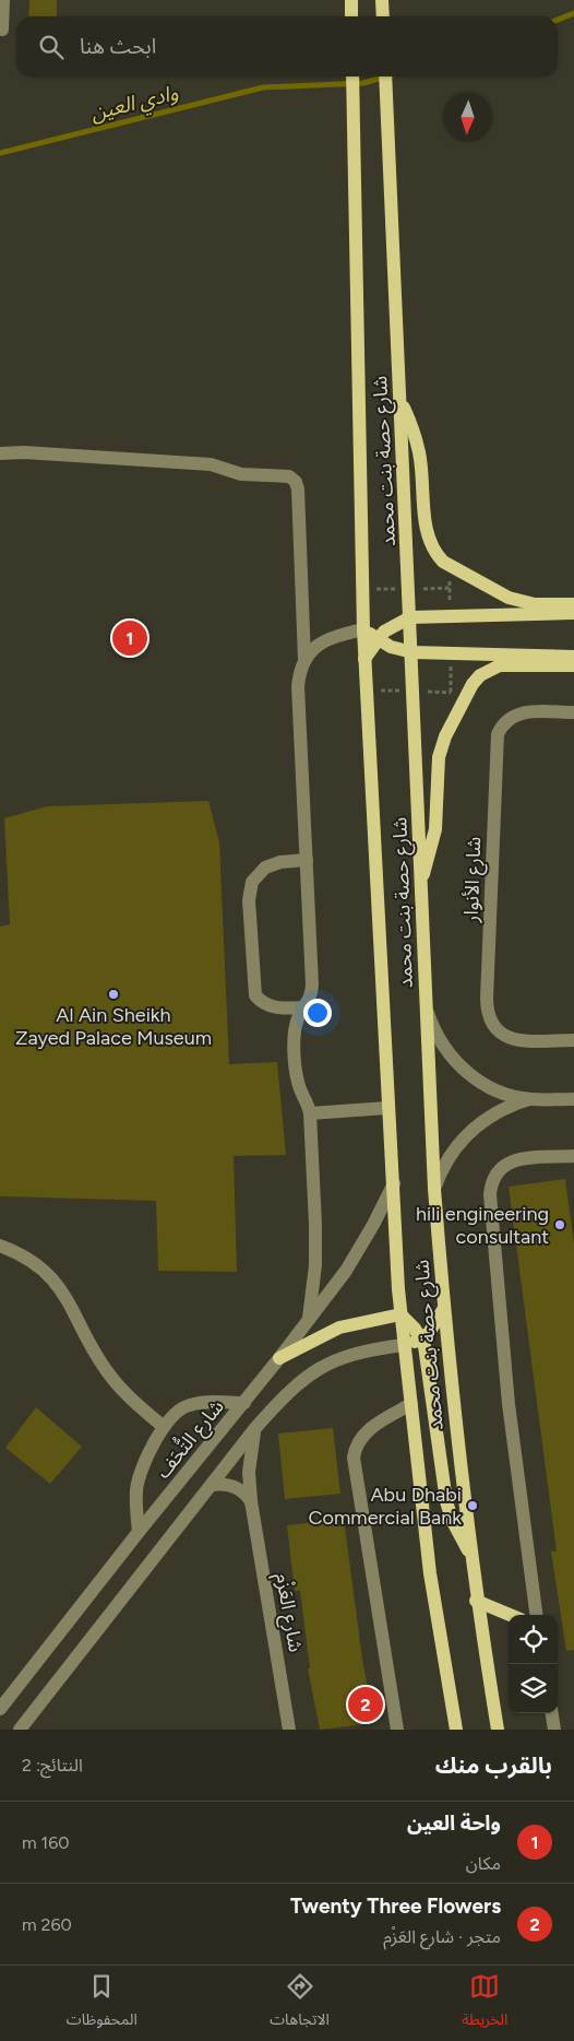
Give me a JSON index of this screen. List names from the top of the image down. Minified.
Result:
{"streets":{"main road":["شارع حصة بنت محمد"],"street":["شارع الأنوار","شارع التُّحَف","شارع العَزْم"]},"crossings":[["شارع حصة بنت محمد","شارع التُّحَف"]],"water":["وادي العين"],"places":["Al Ain Sheikh Zayed Palace Museum","hili engineering consultant","Abu Dhabi Commercial Bank"],"north":"bottom","page":{"search":"ابحث هنا","pins":["1","2"],"heading":["بالقرب منك","النتائج: 2"],"list":[{"mark":"1","name":"واحة العين","note":"مكان","value":"160 m"},{"mark":"2","name":"Twenty Three Flowers","note":"متجر · شارع العَزْم","value":"260 m"}],"nav":["الخريطة","الاتجاهات","المحفوظات"]}}
